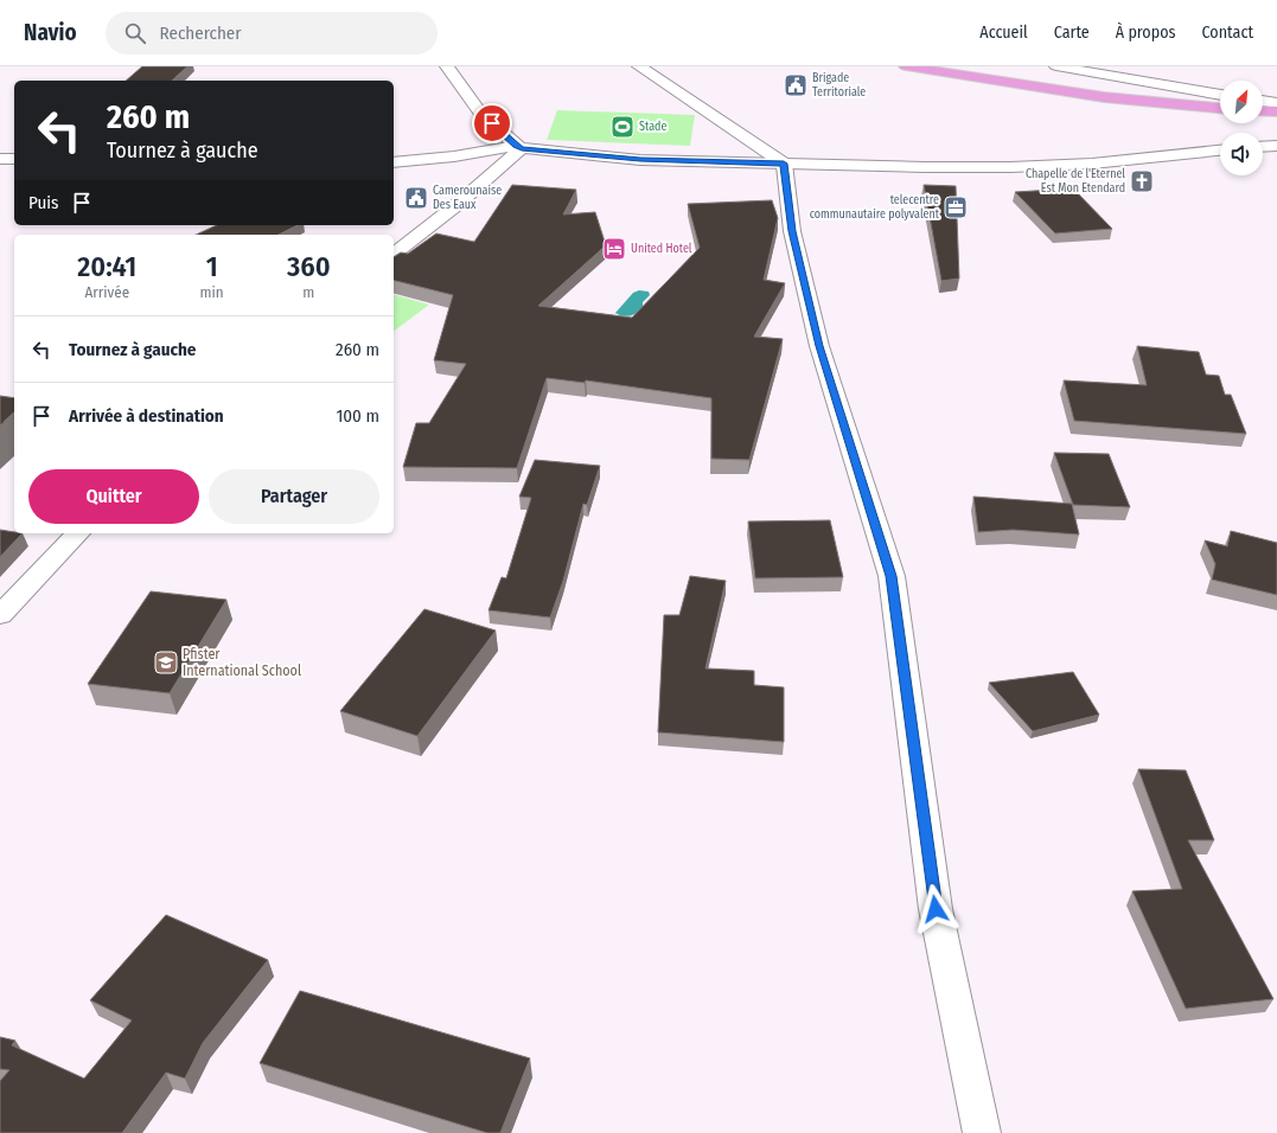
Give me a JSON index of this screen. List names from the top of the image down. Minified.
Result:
{"places":{"public building":["Brigade Territoriale","Camerounaise Des Eaux"],"sports":["Stade"],"church":["Chapelle de l'Eternel Est Mon Etendard"],"office":["telecentre communautaire polyvalent"],"hotel":["United Hotel"],"school or university":["Pfister International School"]},"north":"top right","page":{"header":"Navio","search":"Rechercher","nav":["Accueil","Carte","À propos","Contact"],"turn":["260 m","Tournez à gauche"],"then":"Puis","eta":["20:41","Arrivée","1","min","360","m"],"list":[{"name":"Tournez à gauche","value":"260 m"},{"name":"Arrivée à destination","value":"100 m"}],"buttons":["Quitter","Partager"]}}
